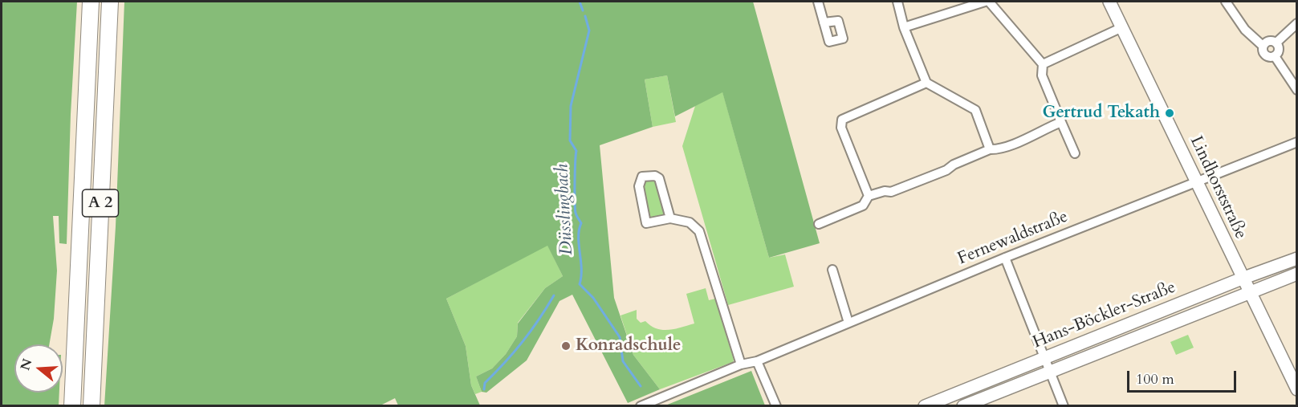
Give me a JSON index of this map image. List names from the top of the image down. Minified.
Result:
{"streets":{"highway":["A 2"],"main road":["Lindhorststraße","Hans-Böckler-Straße"],"street":["Fernewaldstraße"]},"crossings":[["Lindhorststraße","Fernewaldstraße"],["Lindhorststraße","Hans-Böckler-Straße"]],"water":["Düsslingbach"],"places":["Gertrud Tekath","Konradschule"],"scale_bar":"100 m","north":"left"}
